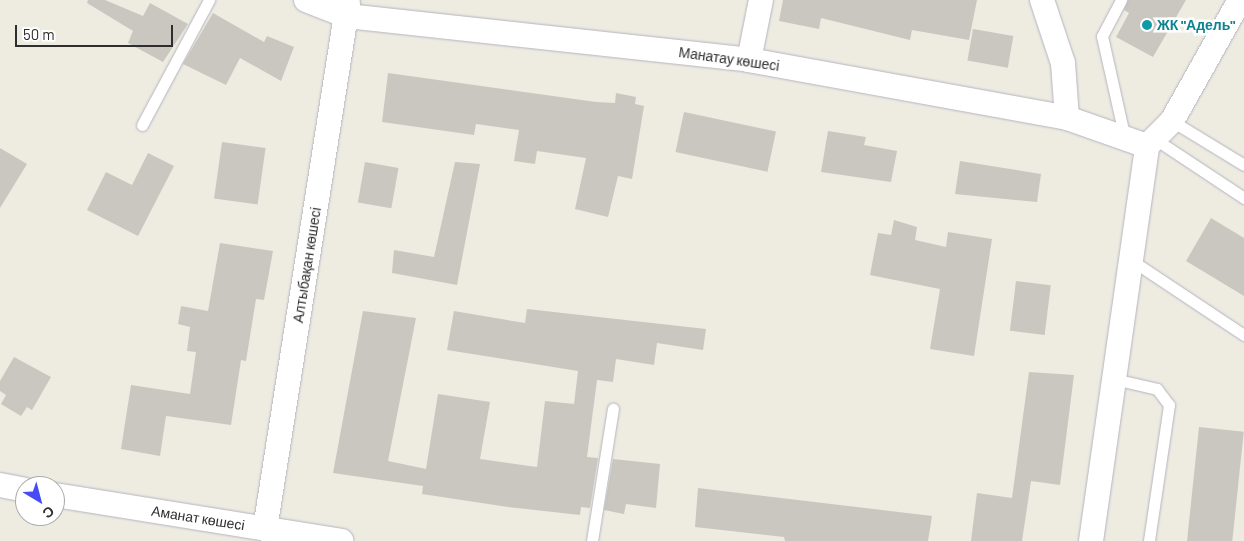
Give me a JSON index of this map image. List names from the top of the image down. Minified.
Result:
{"streets":{"street":["Манатау көшесі","Алтыбақан көшесі","Аманат көшесі"]},"crossings":[["Манатау көшесі","Алтыбақан көшесі"],["Алтыбақан көшесі","Аманат көшесі"]],"places":["ЖК \"Адель\""],"scale_bar":"50 m","north":"bottom right"}
